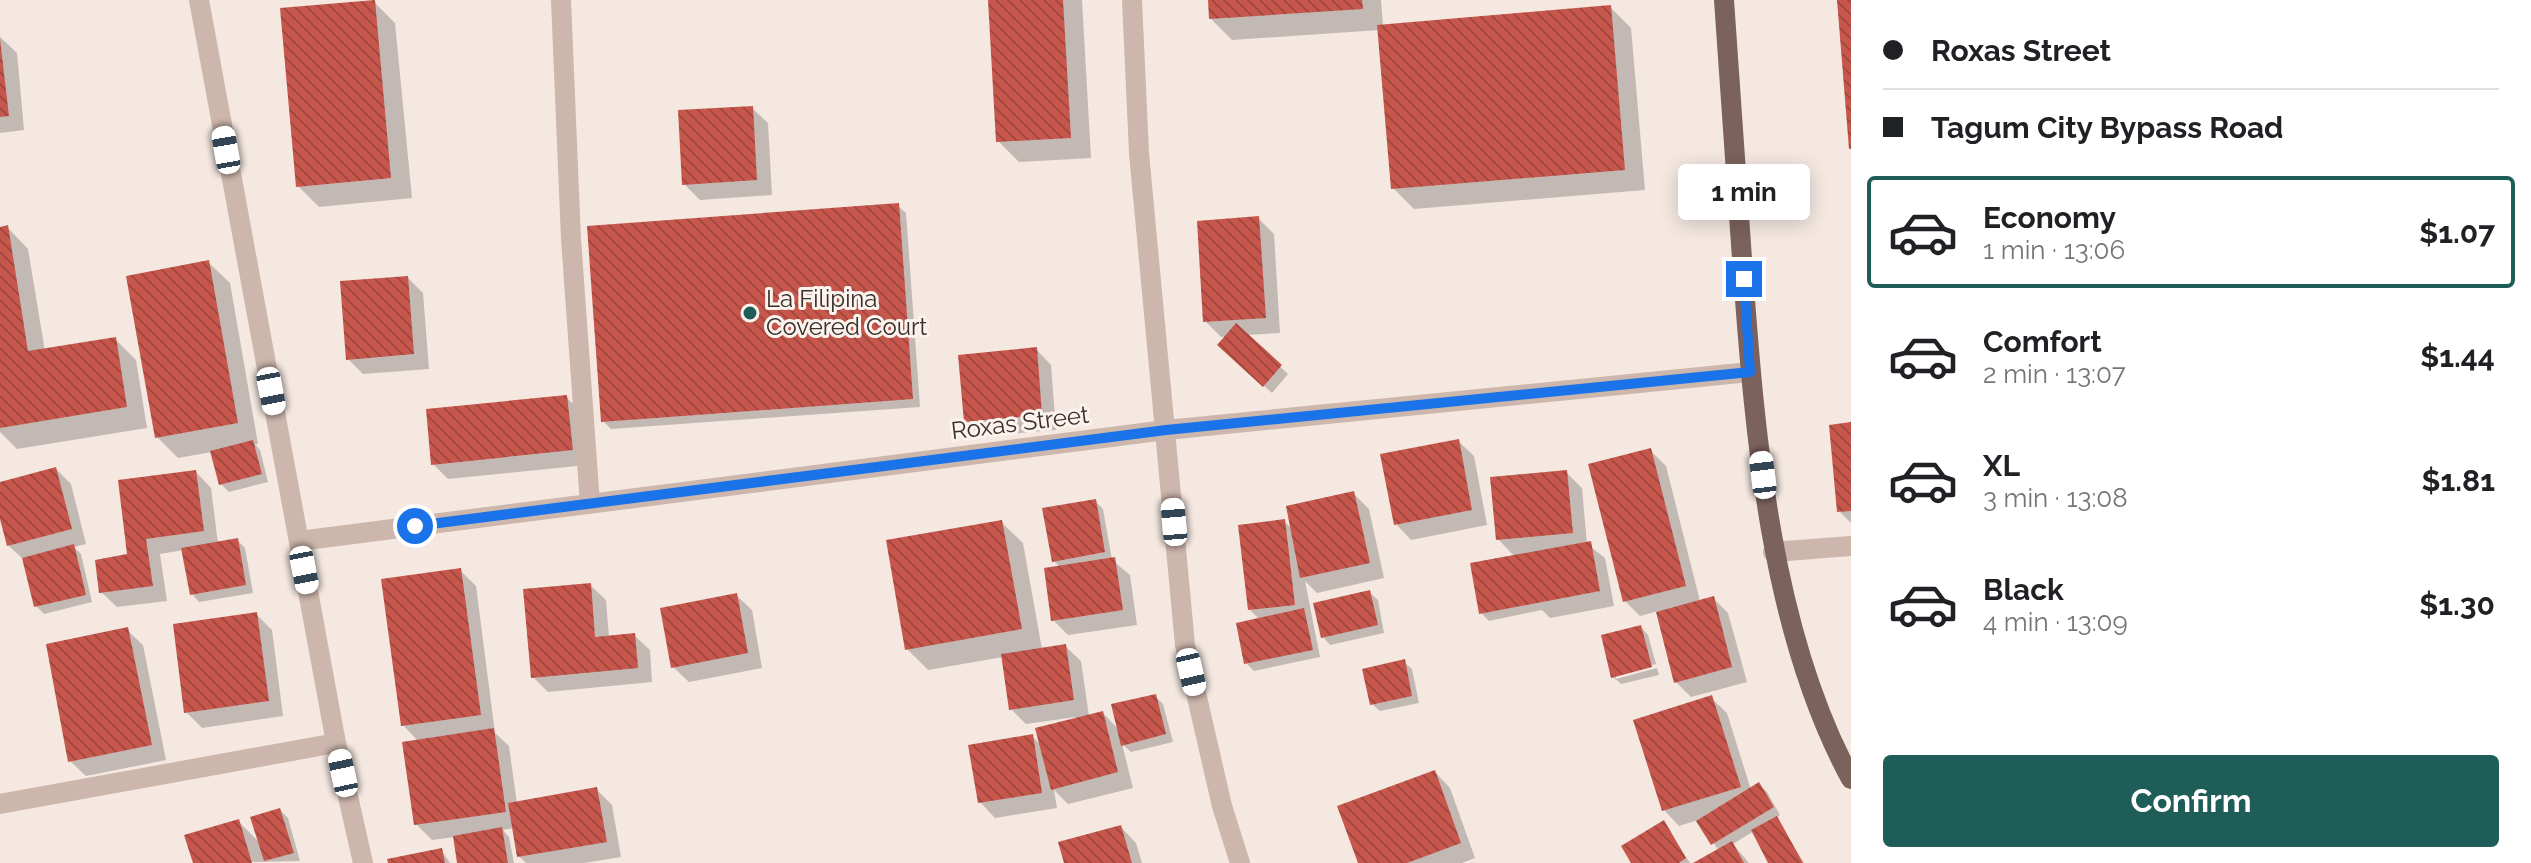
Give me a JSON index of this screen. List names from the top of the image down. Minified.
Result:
{"streets":{"street":["Roxas Street"]},"places":["La Filipina Covered Court"],"page":{"banner":["Roxas Street","Tagum City Bypass Road"],"bubble":"1 min","list":[{"name":"Economy","note":"1 min · 13:06","value":"$1.07"},{"name":"Comfort","note":"2 min · 13:07","value":"$1.44"},{"name":"XL","note":"3 min · 13:08","value":"$1.81"},{"name":"Black","note":"4 min · 13:09","value":"$1.30"}],"buttons":"Confirm"}}
